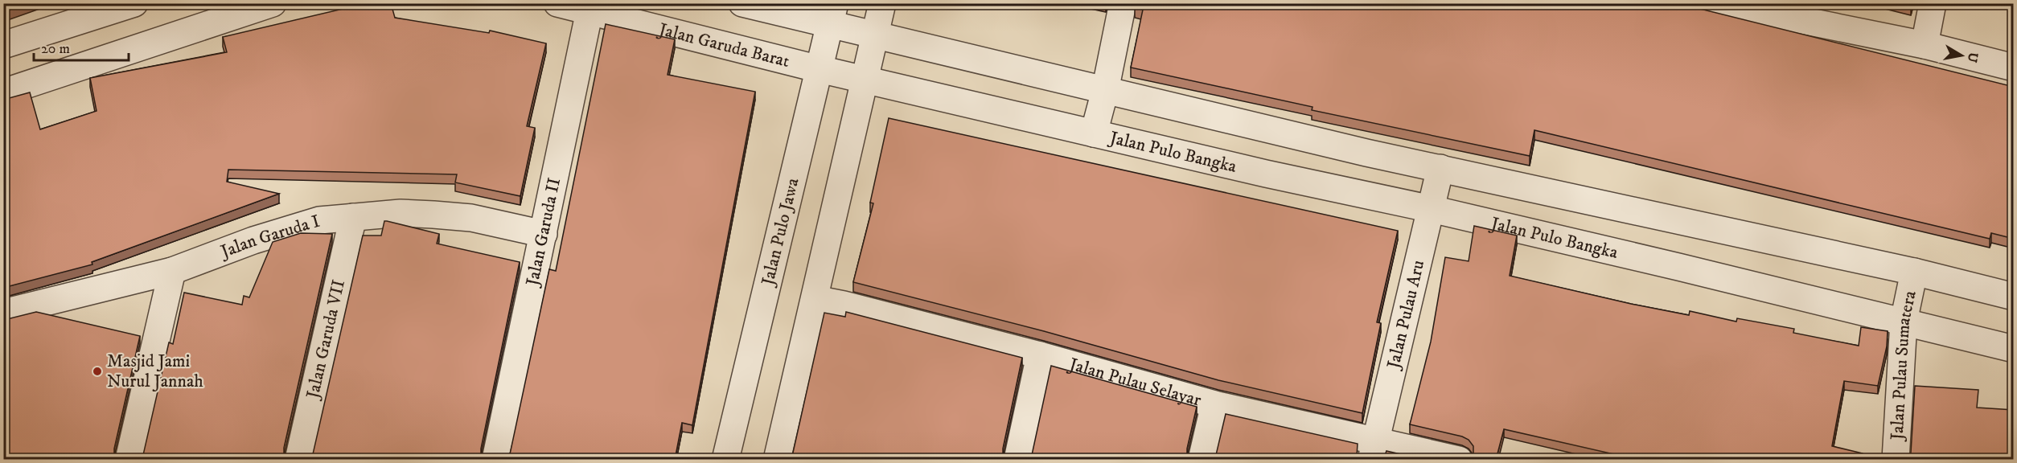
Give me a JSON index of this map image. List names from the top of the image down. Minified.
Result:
{"streets":{"street":["Jalan Garuda Barat","Jalan Pulo Bangka","Jalan Garuda II","Jalan Pulo Jawa","Jalan Garuda I","Jalan Pulau Aru","Jalan Garuda VII","Jalan Pulau Sumatera","Jalan Pulau Selayar"]},"crossings":[["Jalan Garuda Barat","Jalan Pulo Bangka"],["Jalan Garuda Barat","Jalan Garuda II"],["Jalan Garuda Barat","Jalan Pulo Jawa"],["Jalan Pulo Bangka","Jalan Pulau Aru"],["Jalan Pulo Bangka","Jalan Pulau Sumatera"],["Jalan Garuda II","Jalan Garuda I"],["Jalan Garuda I","Jalan Garuda VII"],["Jalan Pulau Aru","Jalan Pulau Selayar"]],"places":["Masjid Jami Nurul Jannah"],"scale_bar":"20 m","north":"right"}
